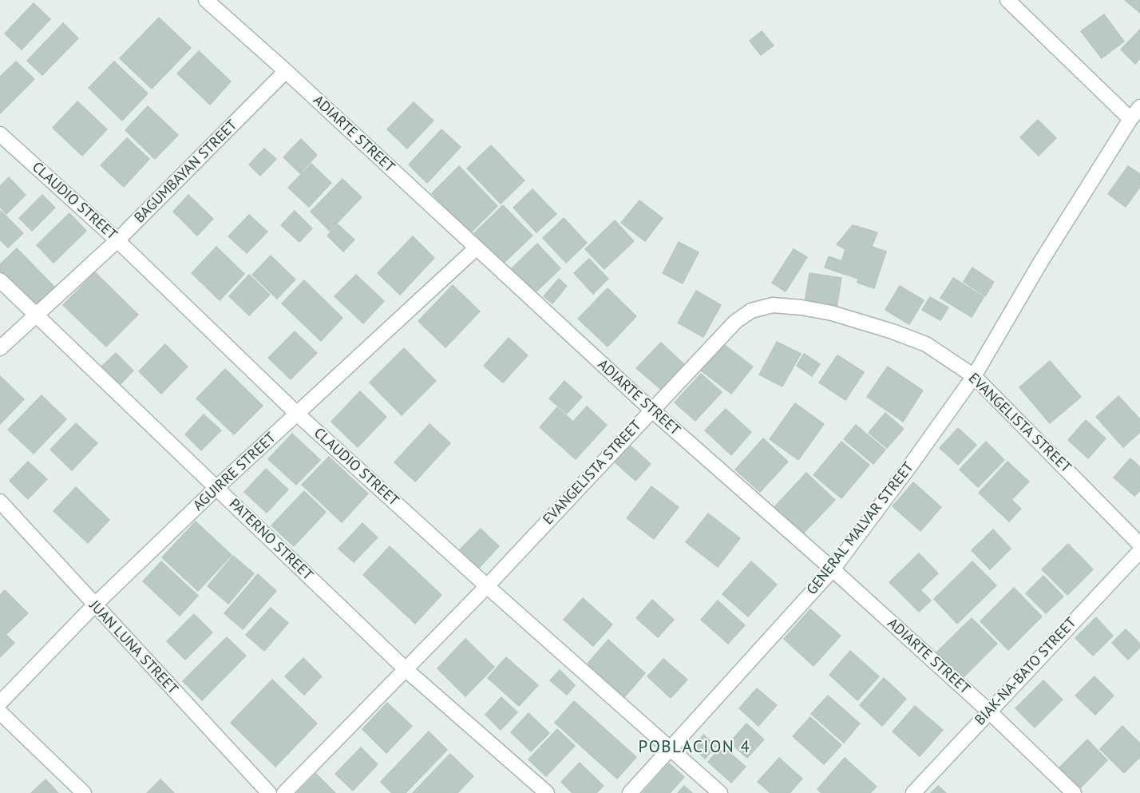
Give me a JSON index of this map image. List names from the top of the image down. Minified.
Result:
{"streets":{"street":["ADIARTE STREET","BAGUMBAYAN STREET","CLAUDIO STREET","EVANGELISTA STREET","AGUIRRE STREET","GENERAL MALVAR STREET","PATERNO STREET","JUAN LUNA STREET","BIAK-NA-BATO STREET"]},"crossings":[["ADIARTE STREET","BAGUMBAYAN STREET"],["ADIARTE STREET","EVANGELISTA STREET"],["ADIARTE STREET","AGUIRRE STREET"],["ADIARTE STREET","GENERAL MALVAR STREET"],["ADIARTE STREET","BIAK-NA-BATO STREET"],["BAGUMBAYAN STREET","CLAUDIO STREET"],["BAGUMBAYAN STREET","PATERNO STREET"],["CLAUDIO STREET","EVANGELISTA STREET"],["CLAUDIO STREET","AGUIRRE STREET"],["CLAUDIO STREET","GENERAL MALVAR STREET"],["EVANGELISTA STREET","GENERAL MALVAR STREET"],["EVANGELISTA STREET","PATERNO STREET"],["AGUIRRE STREET","PATERNO STREET"],["AGUIRRE STREET","JUAN LUNA STREET"]],"districts":["POBLACION 4"]}
